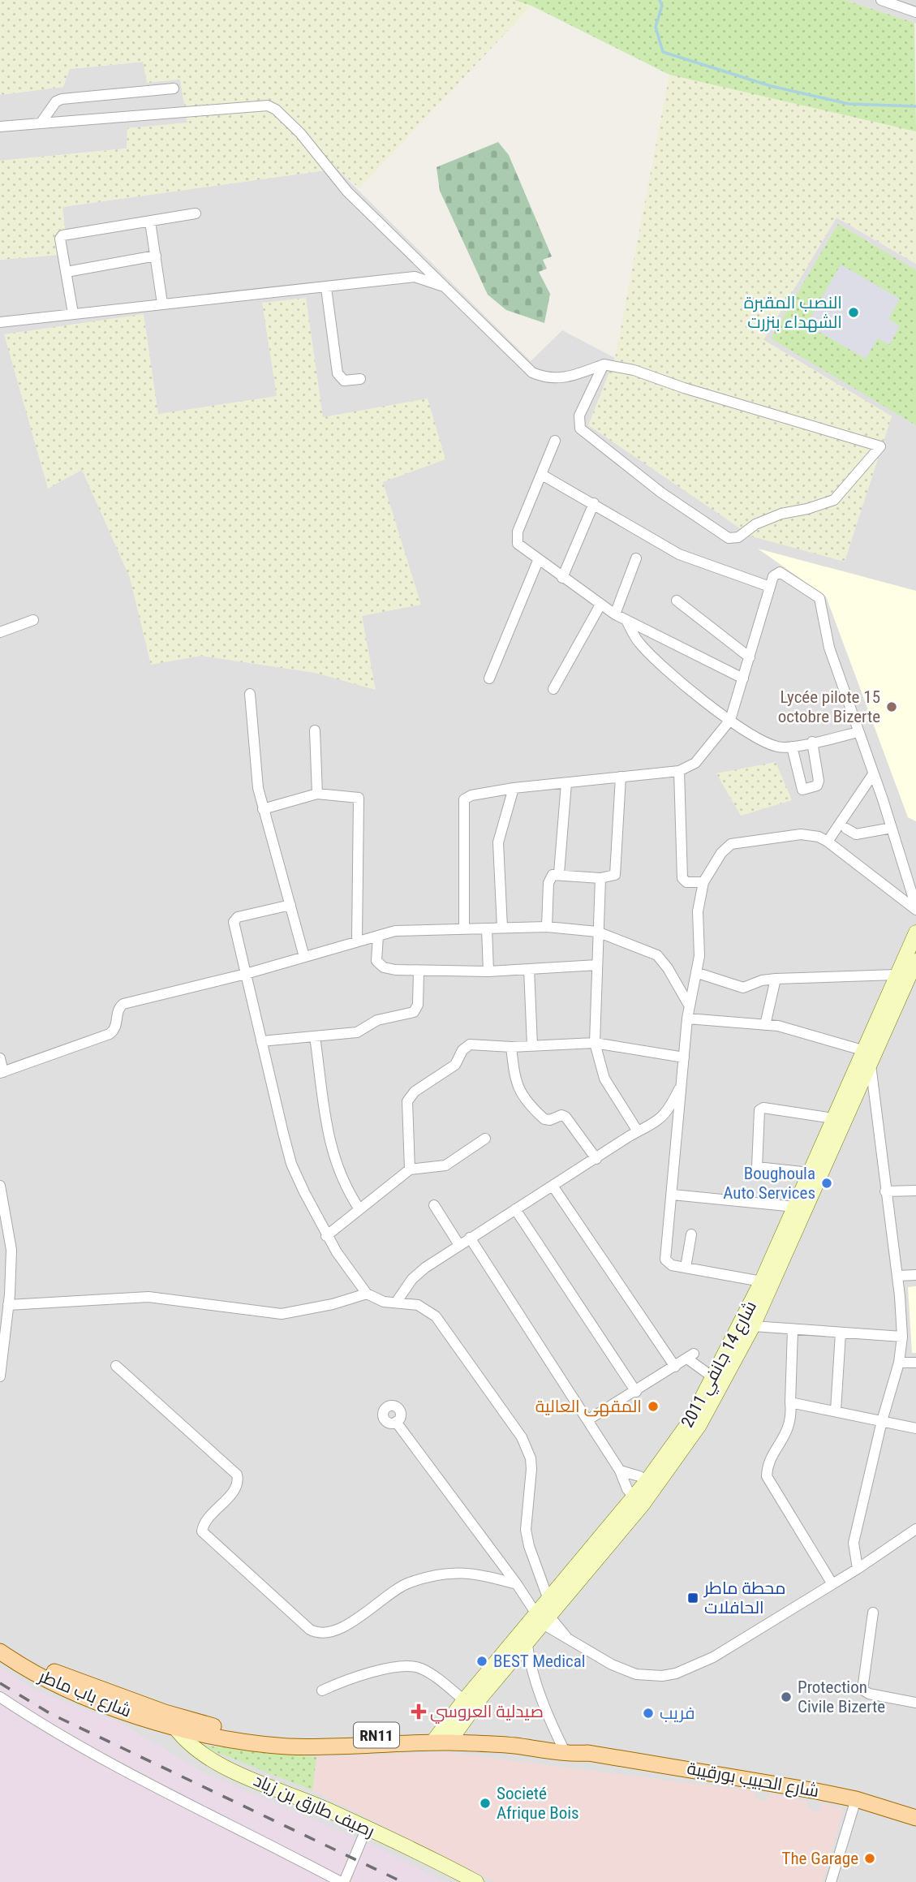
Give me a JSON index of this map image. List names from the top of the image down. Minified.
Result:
{"streets":{"main road":["شارع 14 جانفي 2011","شارع باب ماطر","RN11","شارع الحبيب بورقيبة","رصيف طارق بن زياد"]},"crossings":[["شارع 14 جانفي 2011","شارع الحبيب بورقيبة"],["شارع باب ماطر","شارع الحبيب بورقيبة"],["شارع باب ماطر","رصيف طارق بن زياد"],["شارع الحبيب بورقيبة","رصيف طارق بن زياد"]],"places":{"other":["النصب المقبرة الشهداء بنزرت","Lycée pilote 15 octobre Bizerte","Boughoula Auto Services","المقهى العالية","BEST Medical","Protection Civile Bizerte","فريب","Societé Afrique Bois","The Garage"],"transit":["محطة ماطر الحافلات"],"health":["صيدلية العروسي"]}}
